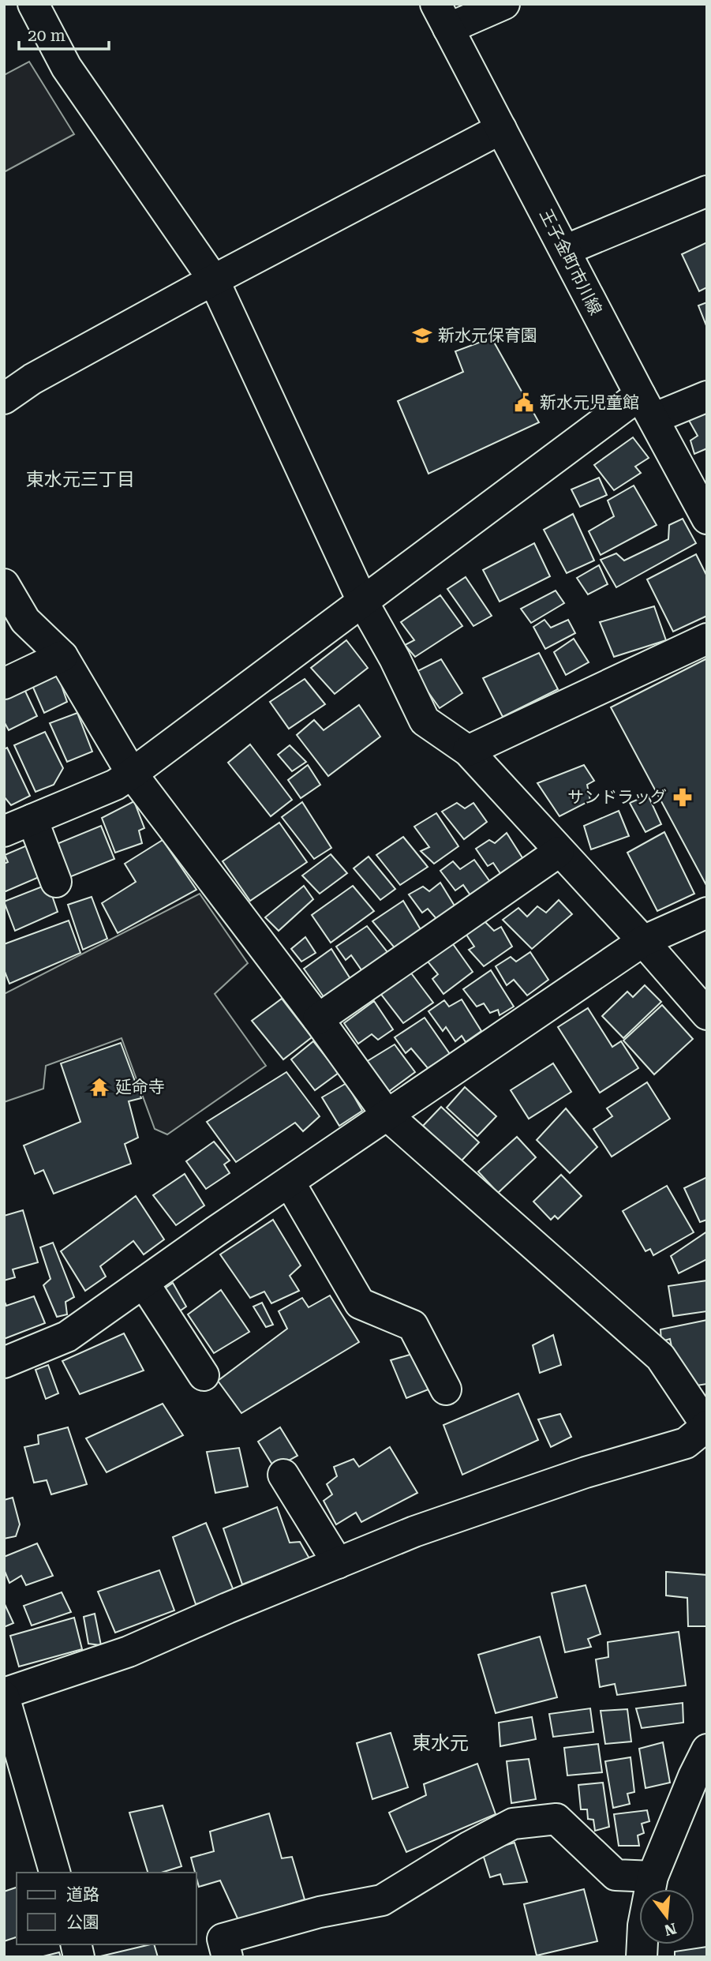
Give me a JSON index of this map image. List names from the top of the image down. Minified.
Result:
{"streets":{"street":["王子金町市川線"]},"districts":["東水元三丁目","東水元"],"places":{"school or university":["新水元保育園"],"public building":["新水元児童館"],"pharmacy":["サンドラッグ"],"temple":["延命寺"]},"legend":["道路","公園"],"scale_bar":"20 m","north":"bottom"}
